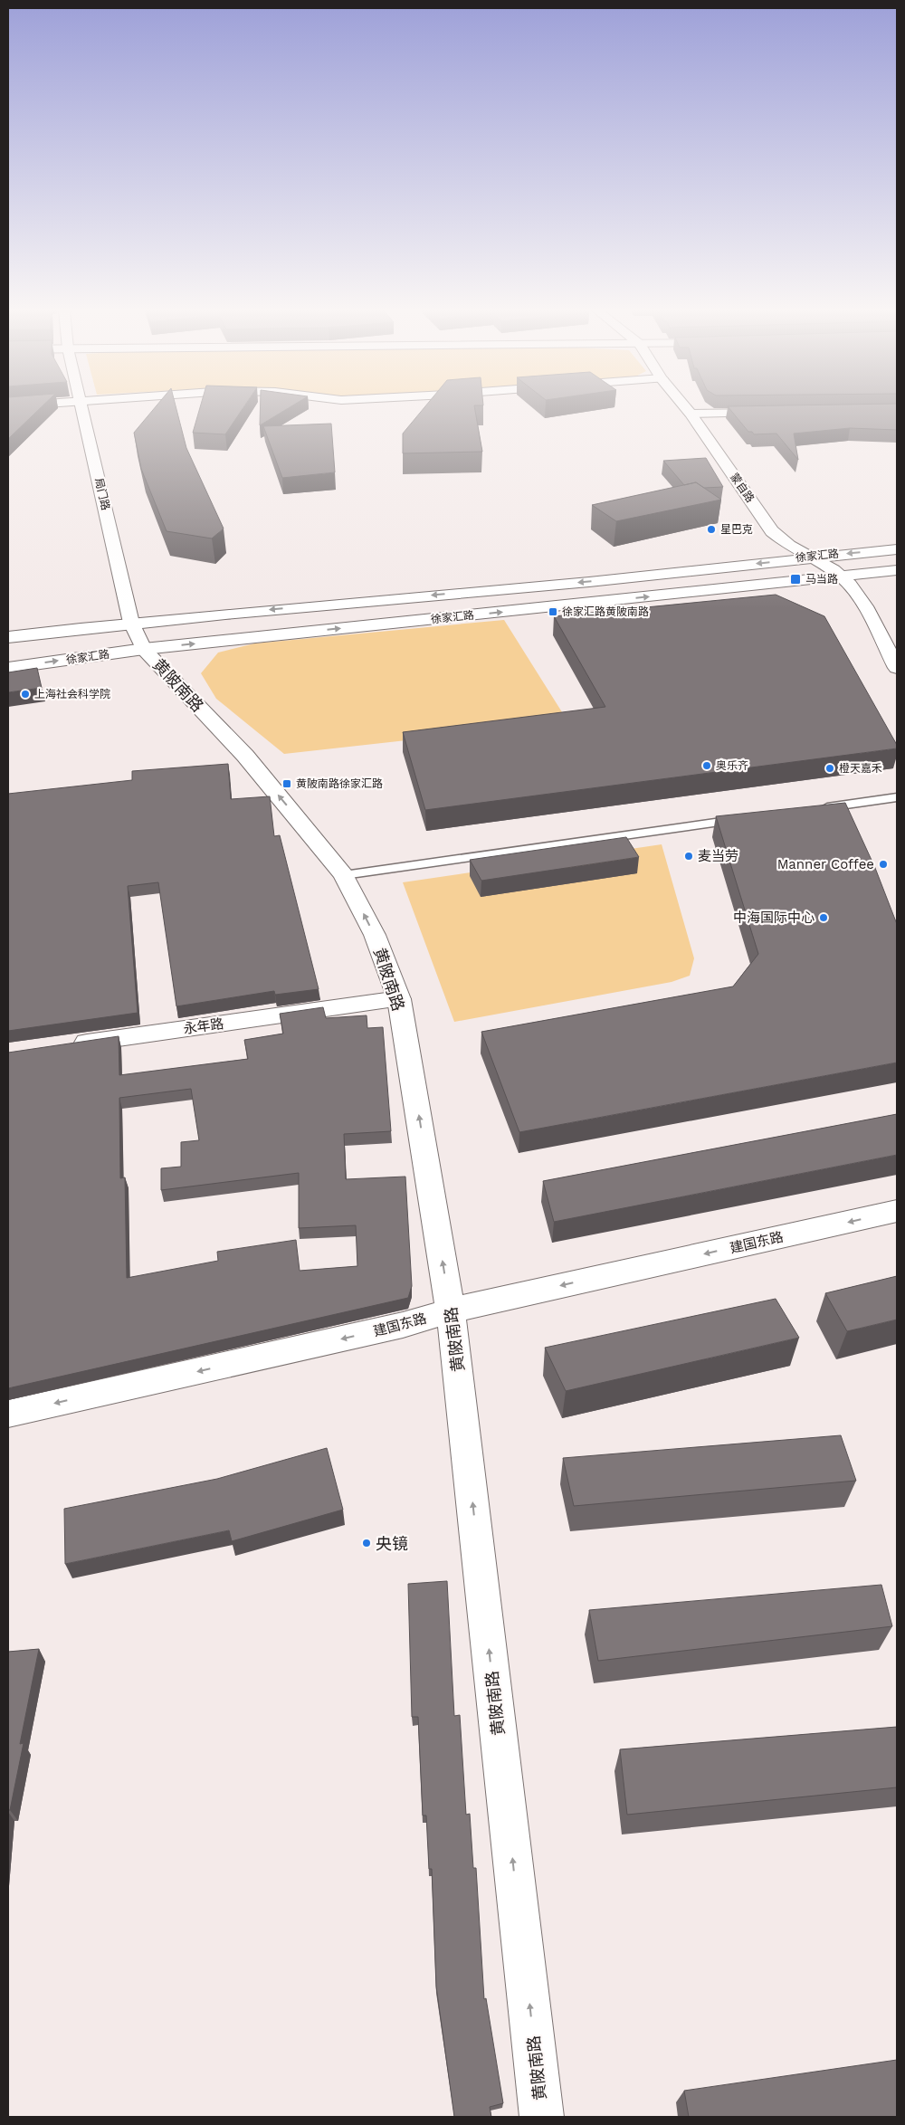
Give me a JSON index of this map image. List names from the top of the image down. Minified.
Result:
{"streets":{"street":["蒙自路","局门路","徐家汇路","黄陂南路","永年路","建国东路"]},"crossings":[["蒙自路","徐家汇路"],["局门路","徐家汇路"],["局门路","黄陂南路"],["徐家汇路","黄陂南路"],["黄陂南路","永年路"],["黄陂南路","建国东路"]],"one_way":["黄陂南路","建国东路"],"places":{"other":["星巴克","上海社会科学院","奥乐齐","橙天嘉禾","麦当劳","Manner Coffee","中海国际中心","央镜"],"transit":["马当路","徐家汇路黄陂南路","黄陂南路徐家汇路"]}}
